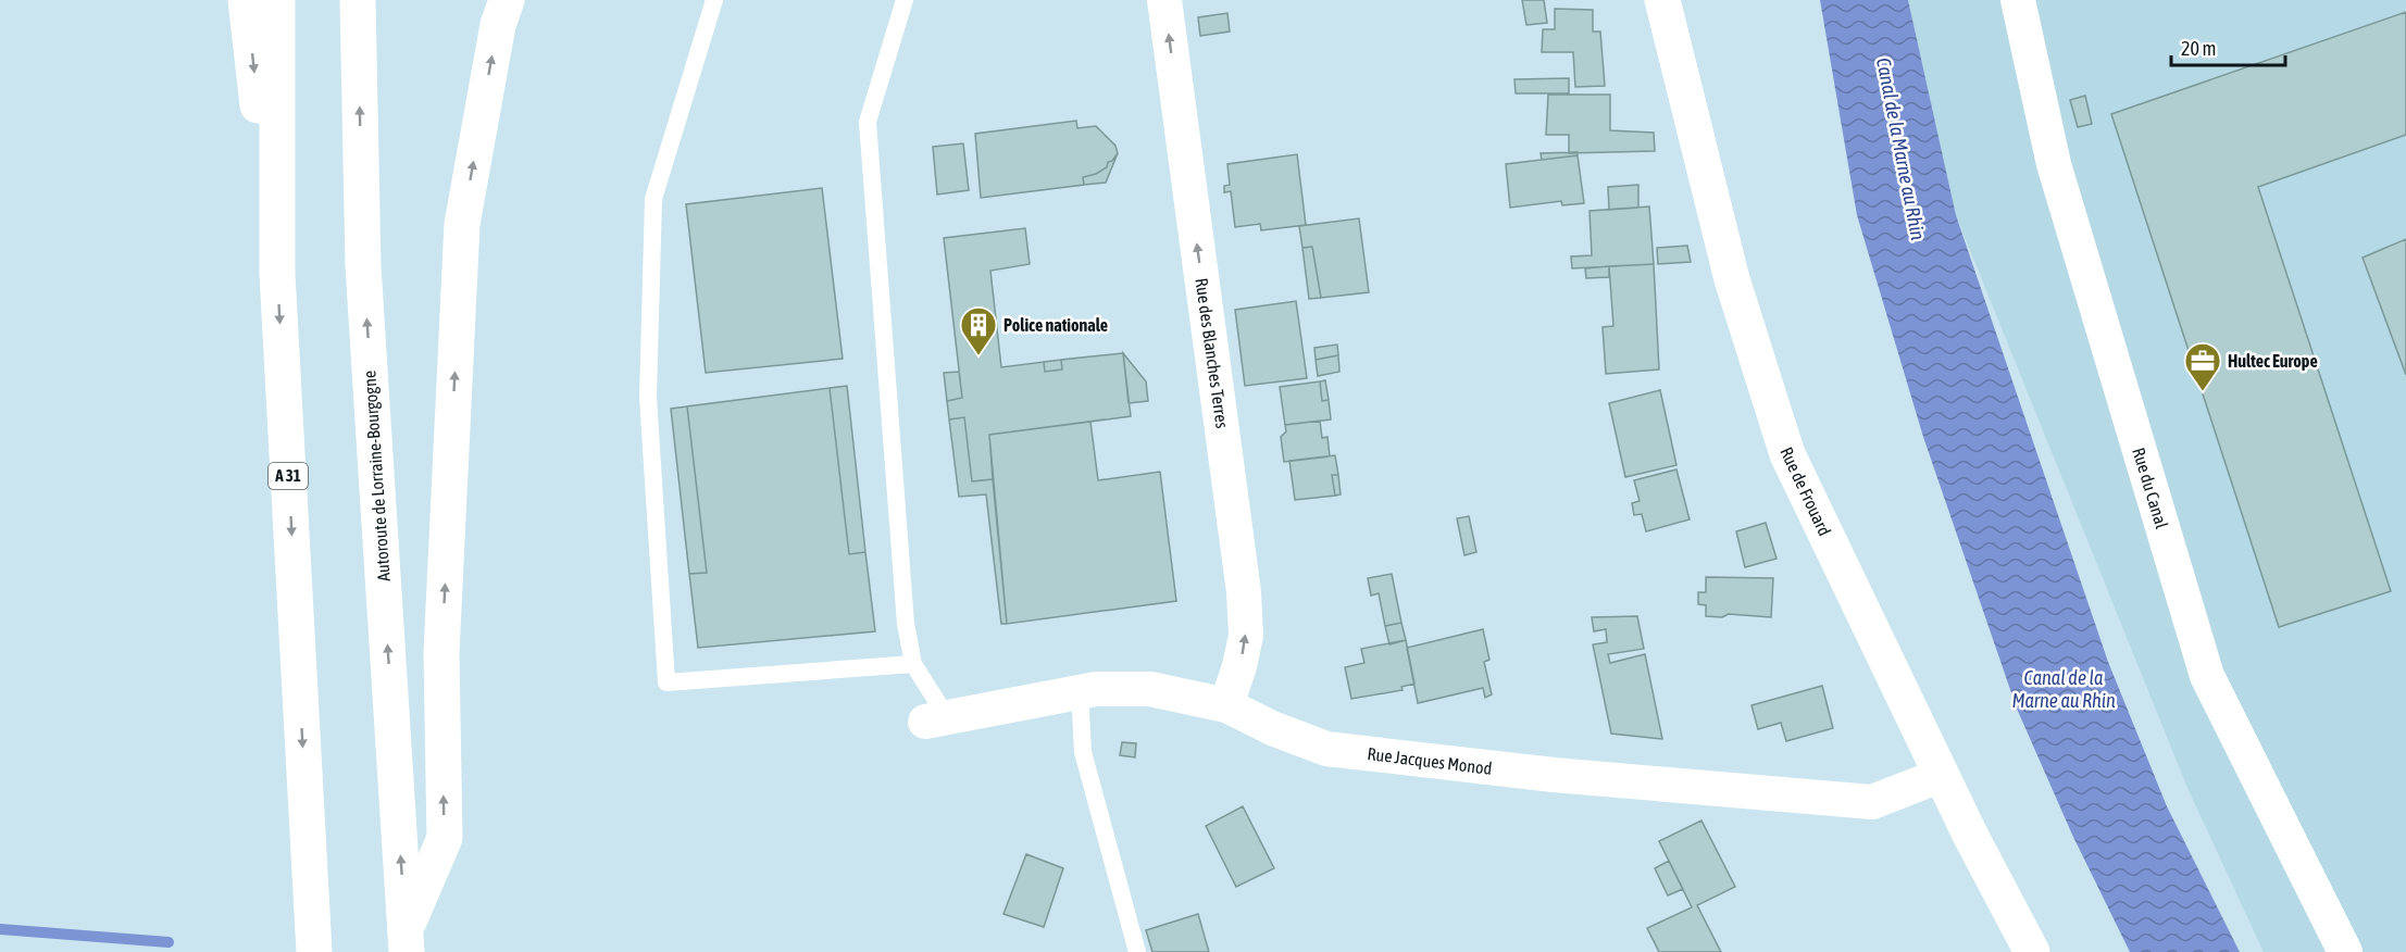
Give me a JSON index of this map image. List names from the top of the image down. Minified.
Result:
{"streets":{"main road":["A 31","Autoroute de Lorraine-Bourgogne","Rue de Frouard"],"street":["Rue des Blanches Terres","Rue du Canal","Rue Jacques Monod"]},"crossings":[["Rue des Blanches Terres","Rue Jacques Monod"],["Rue de Frouard","Rue Jacques Monod"]],"one_way":["Rue des Blanches Terres"],"water":["Canal de la Marne au Rhin"],"places":{"building":["Police nationale"],"office":["Hultec Europe"]},"scale_bar":"20 m"}
